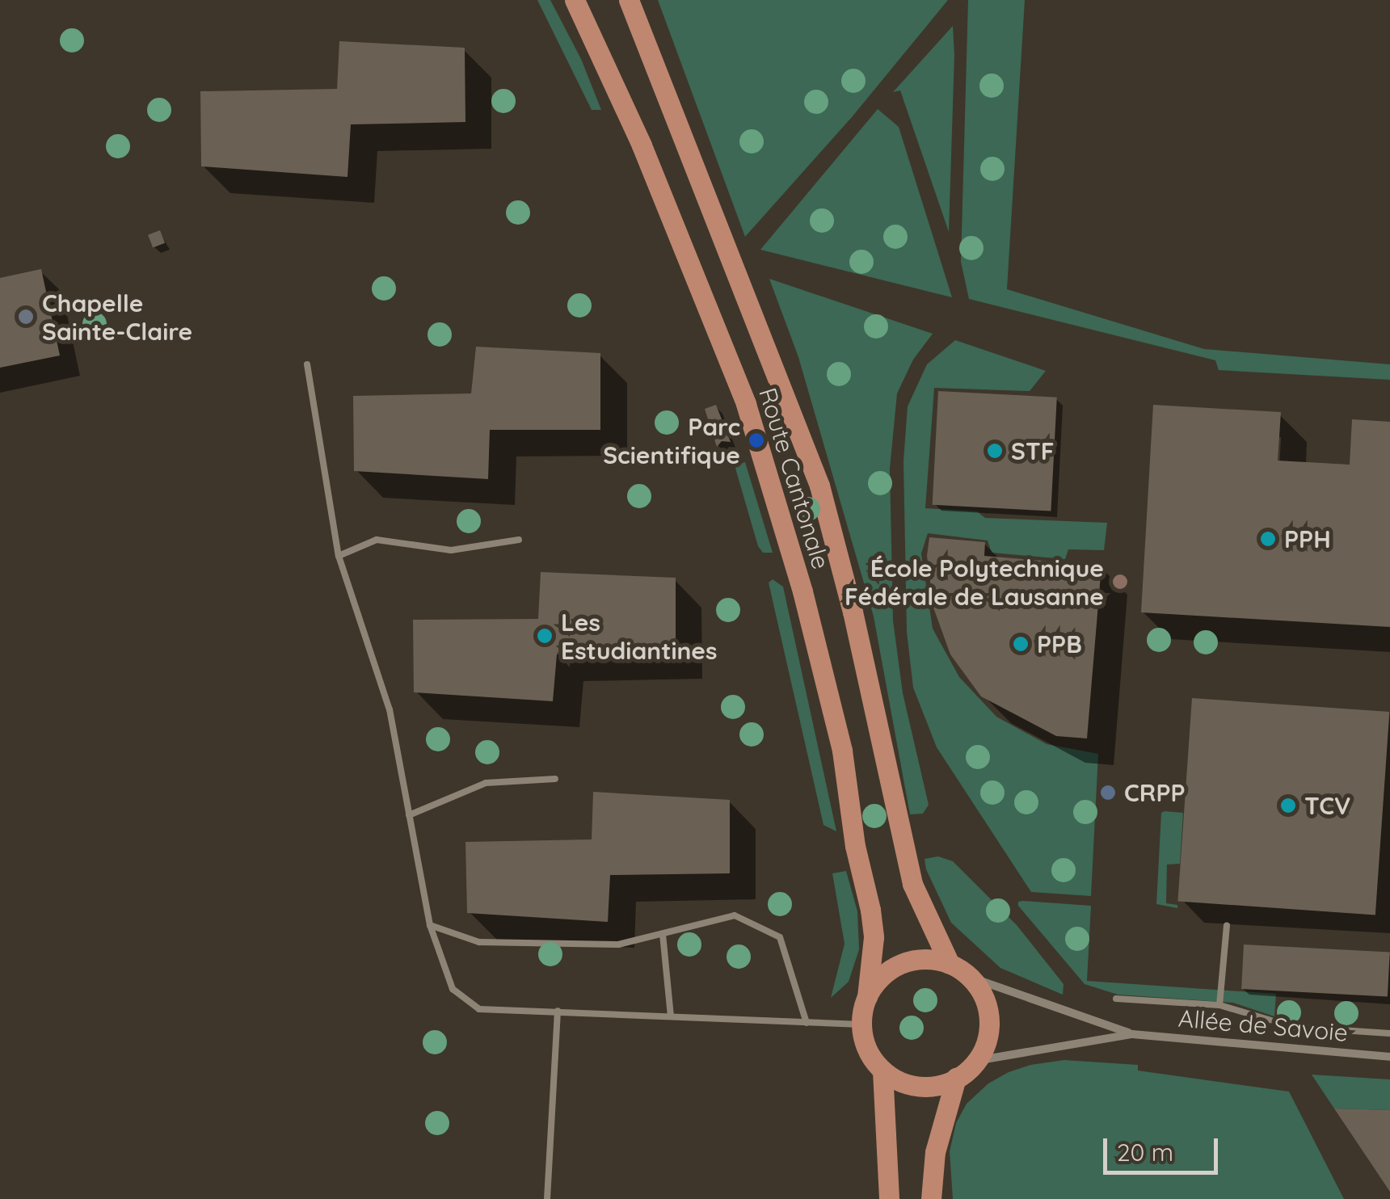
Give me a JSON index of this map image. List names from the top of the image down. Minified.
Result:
{"streets":{"main road":["Route Cantonale"],"street":["Allée de Savoie"]},"crossings":[["Route Cantonale","Allée de Savoie"]],"places":["Chapelle Sainte-Claire","Parc Scientifique","STF","PPH","École Polytechnique Fédérale de Lausanne","Les Estudiantines","PPB","CRPP","TCV"],"scale_bar":"20 m"}
